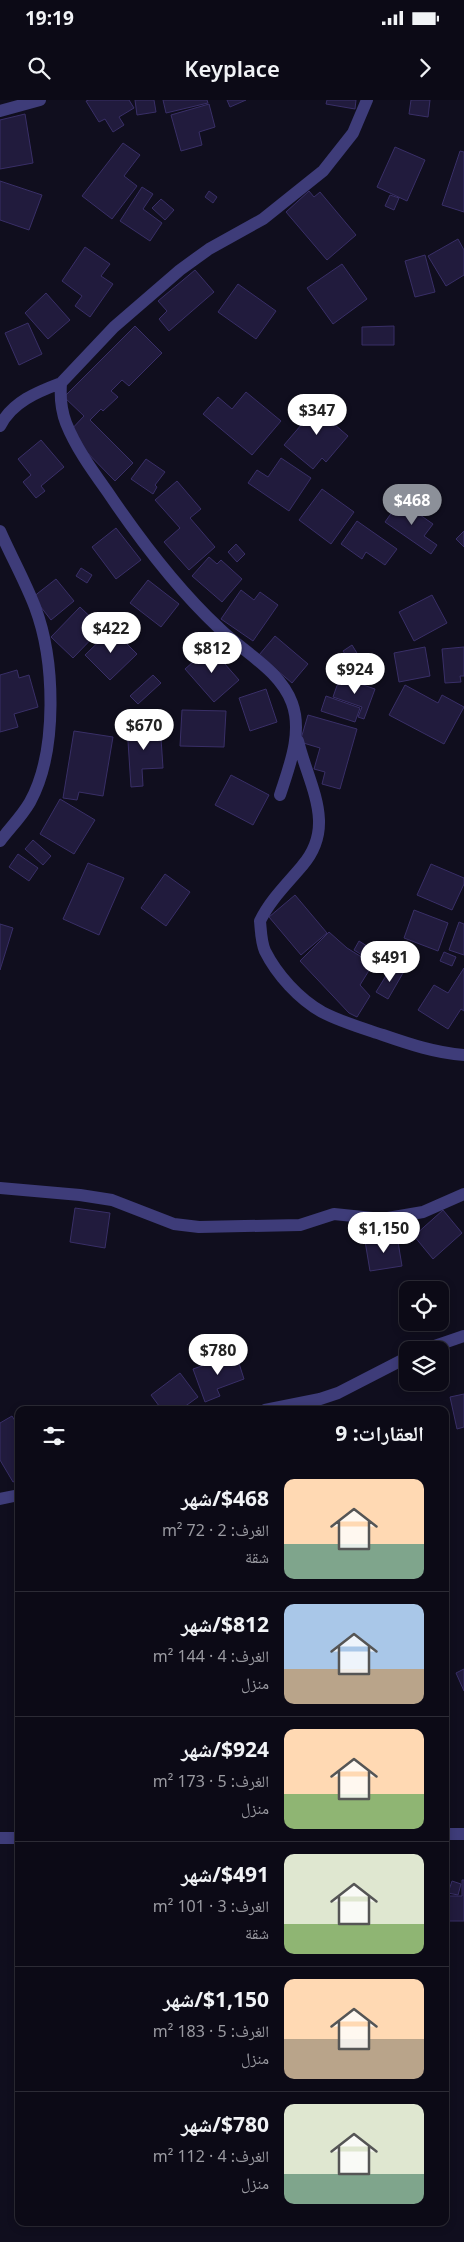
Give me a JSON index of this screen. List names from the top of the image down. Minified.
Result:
{"page":{"status":"19:19","header":"Keyplace","price":["$347","$468","$422","$812","$924","$670","$491","$1,150","$780"],"heading":"العقارات: 9","list":[{"name":"$468/شهر","note":"الغرف: 2 · 72 m² · شقة"},{"name":"$812/شهر","note":"الغرف: 4 · 144 m² · منزل"},{"name":"$924/شهر","note":"الغرف: 5 · 173 m² · منزل"},{"name":"$491/شهر","note":"الغرف: 3 · 101 m² · شقة"},{"name":"$1,150/شهر","note":"الغرف: 5 · 183 m² · منزل"},{"name":"$780/شهر","note":"الغرف: 4 · 112 m² · منزل"}]}}
